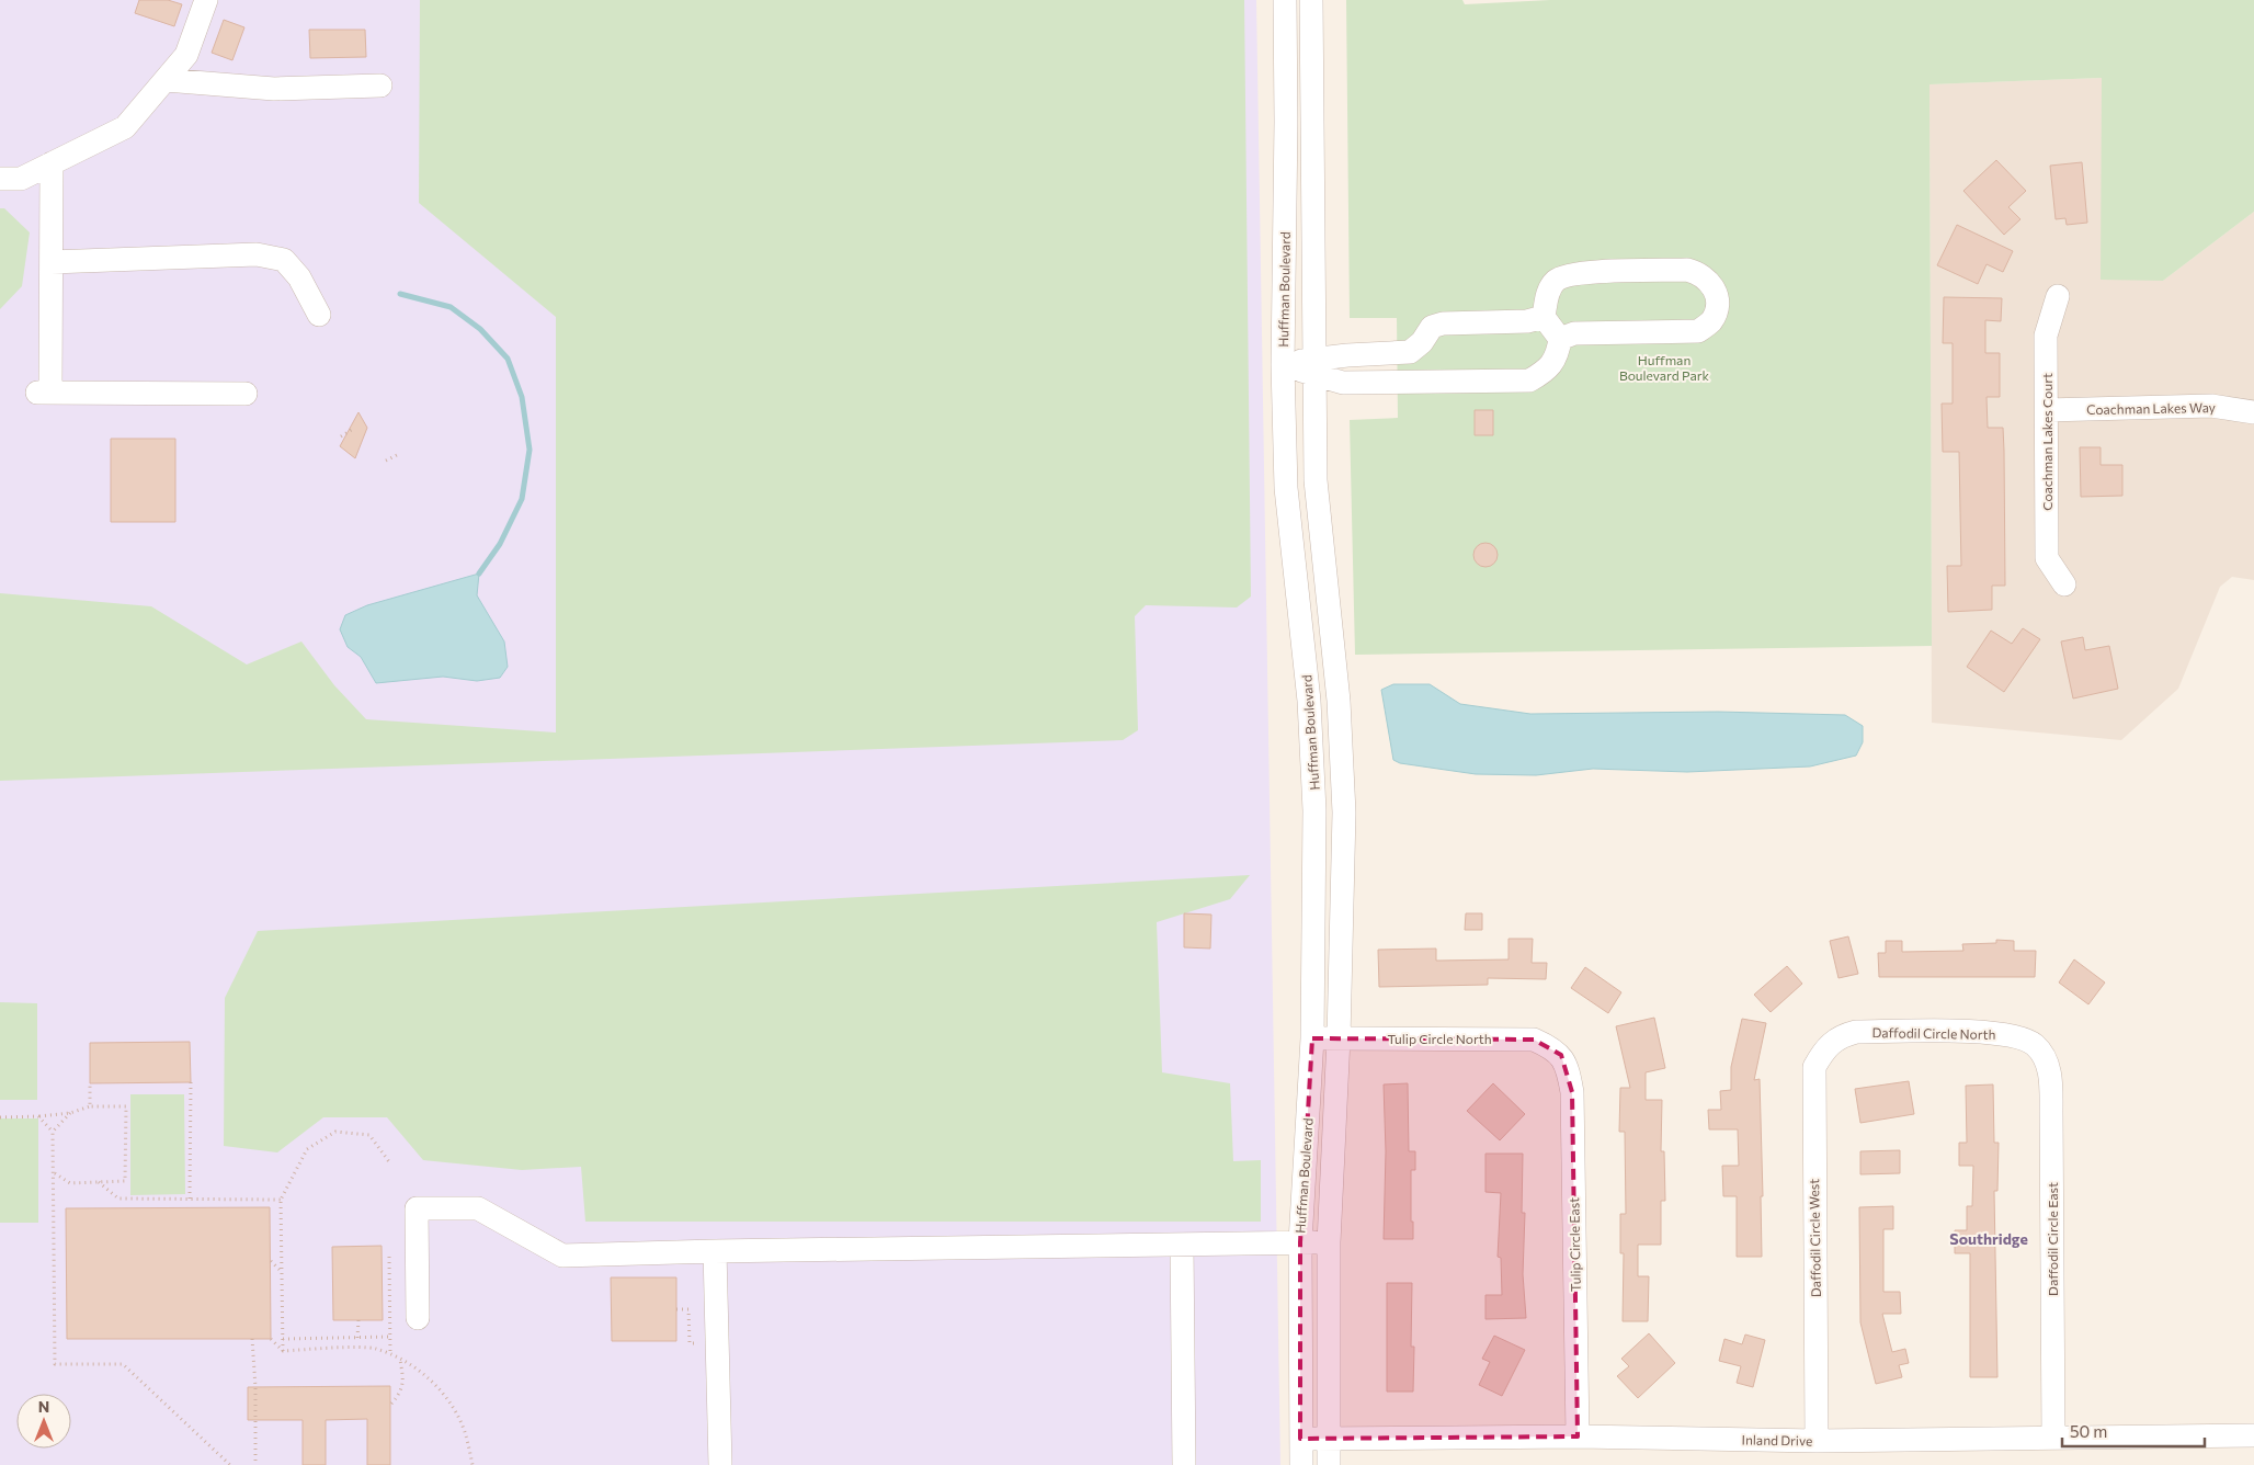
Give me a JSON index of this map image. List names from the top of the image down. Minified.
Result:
{"streets":{"street":["Huffman Boulevard","Coachman Lakes Way","Coachman Lakes Court","Daffodil Circle North","Tulip Circle North","Daffodil Circle West","Daffodil Circle East","Tulip Circle East","Inland Drive"]},"crossings":[["Huffman Boulevard","Tulip Circle North"],["Huffman Boulevard","Inland Drive"],["Coachman Lakes Way","Coachman Lakes Court"],["Daffodil Circle North","Daffodil Circle West"],["Daffodil Circle North","Daffodil Circle East"],["Tulip Circle North","Tulip Circle East"],["Daffodil Circle West","Inland Drive"],["Daffodil Circle East","Inland Drive"],["Tulip Circle East","Inland Drive"]],"districts":["Southridge"],"parks":["Huffman Boulevard Park"],"scale_bar":"50 m","north":"top"}
